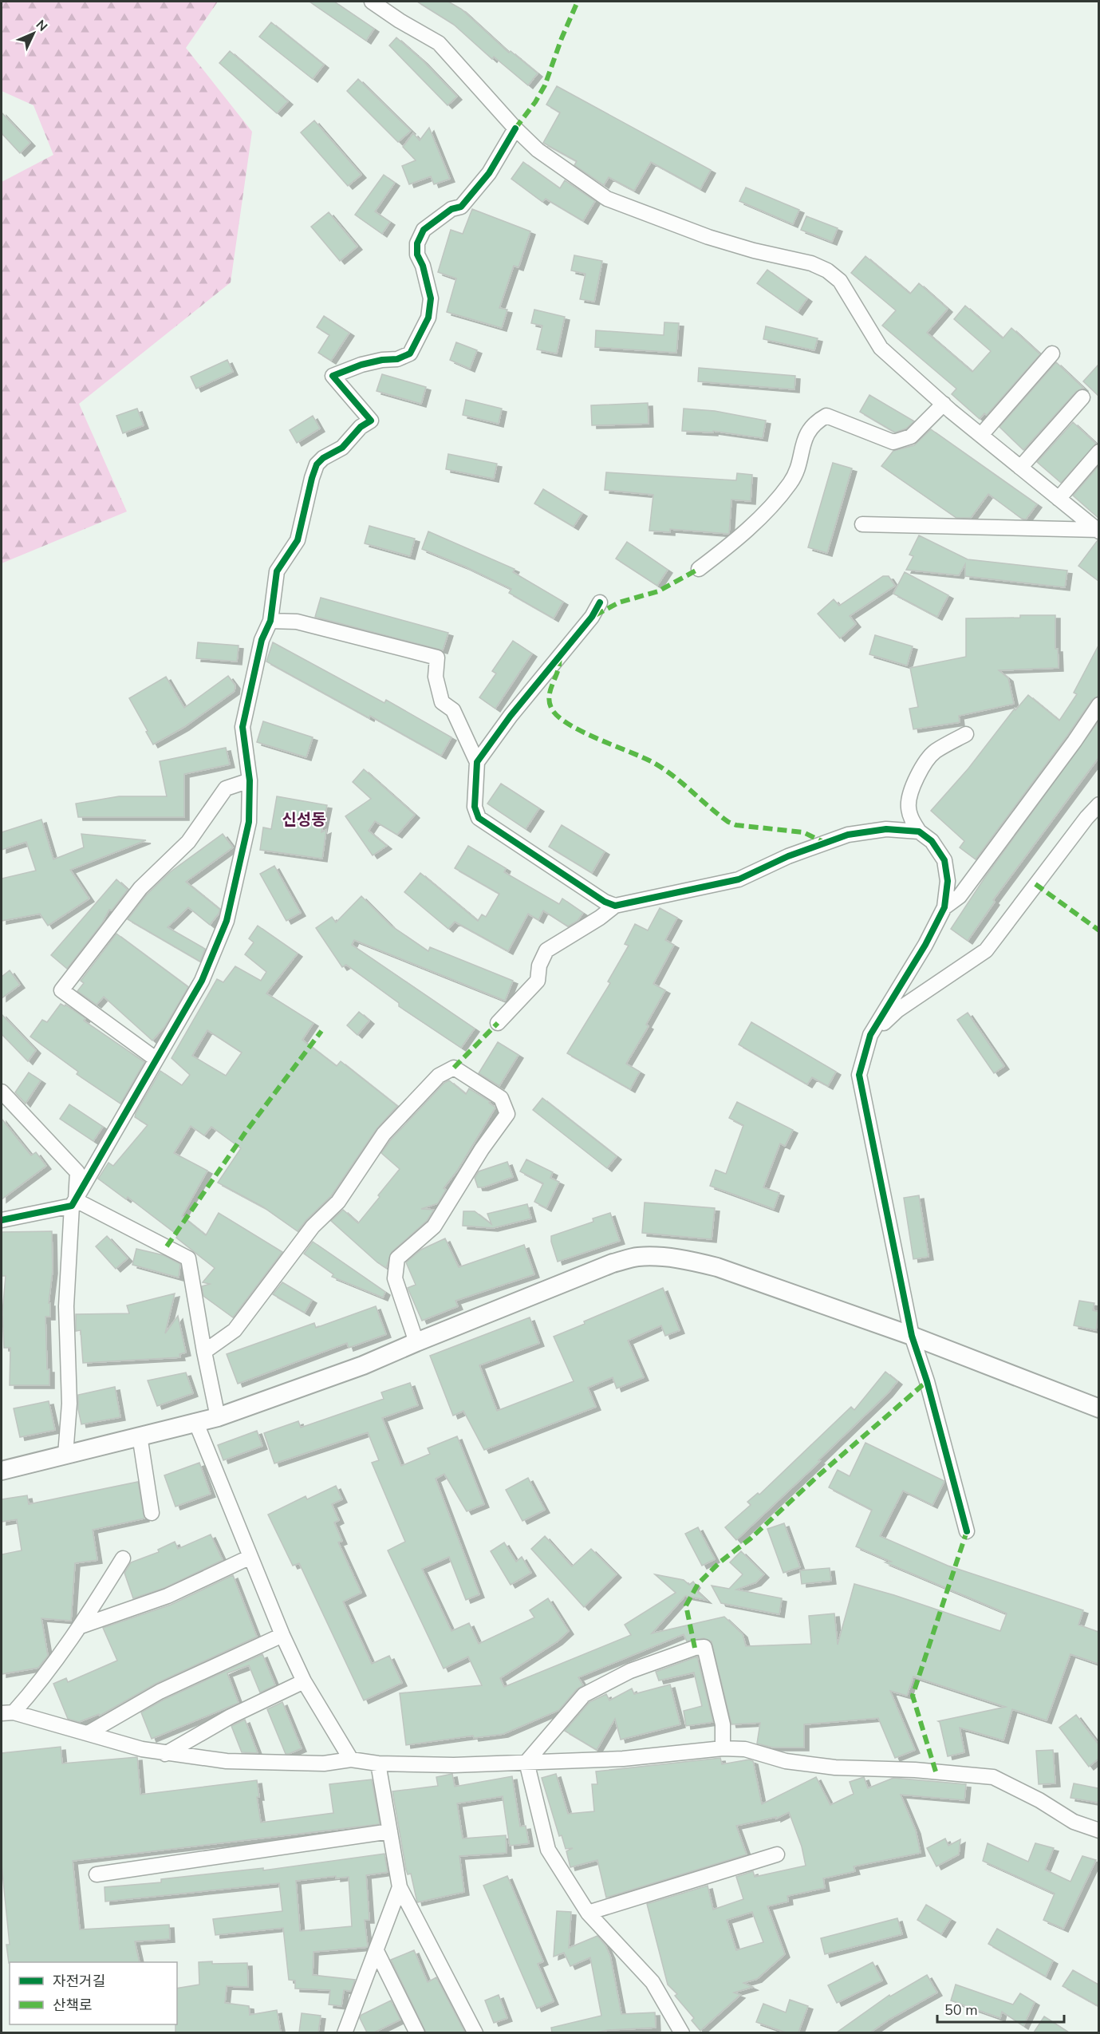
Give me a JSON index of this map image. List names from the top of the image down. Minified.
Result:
{"districts":["신성동"],"legend":["자전거길","산책로"],"scale_bar":"50 m","north":"top right"}
